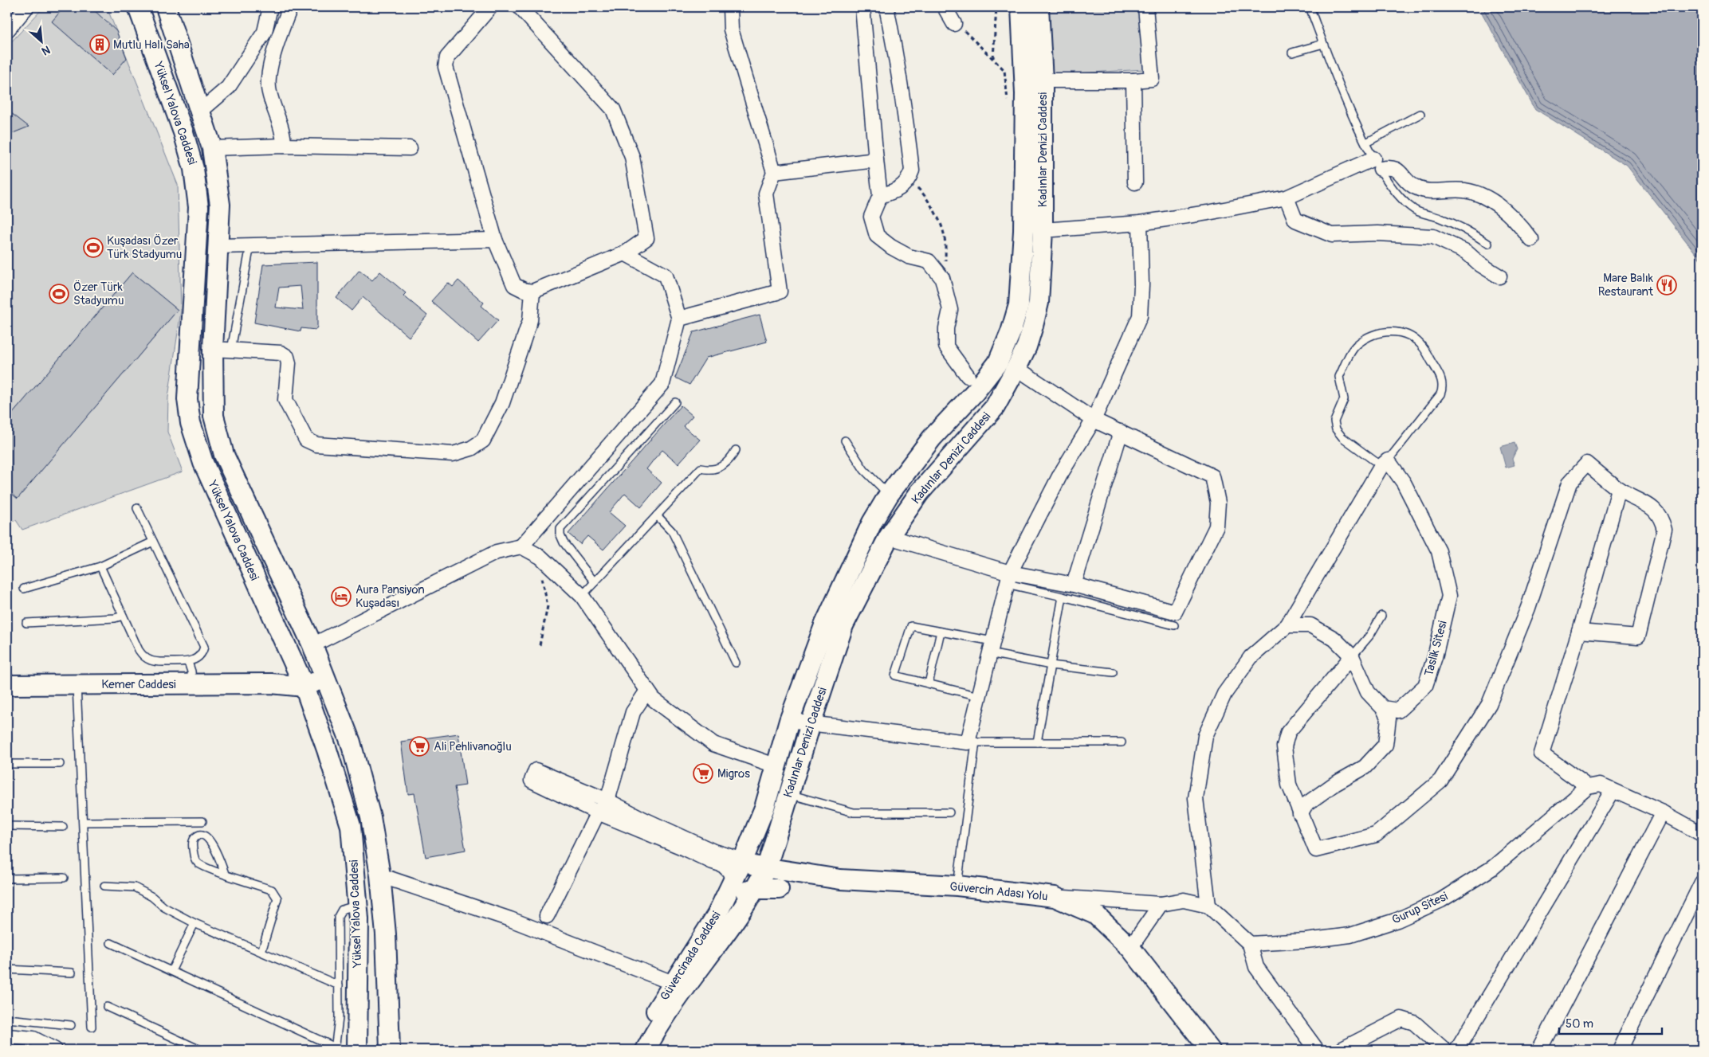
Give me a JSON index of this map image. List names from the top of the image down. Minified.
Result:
{"streets":{"main road":["Yüksel Yalova Caddesi","Kadınlar Denizi Caddesi","Kemer Caddesi","Güvercin Adası Yolu","Güvercinada Caddesi"],"street":["Taslik Sitesi","Gurup Sitesi"]},"crossings":[["Yüksel Yalova Caddesi","Kemer Caddesi"],["Kadınlar Denizi Caddesi","Güvercin Adası Yolu"],["Kadınlar Denizi Caddesi","Güvercinada Caddesi"],["Güvercin Adası Yolu","Güvercinada Caddesi"]],"places":{"building":["Mutlu Halı Saha"],"sports":["Kuşadası Özer Türk Stadyumu","Özer Türk Stadyumu"],"restaurant":["Mare Balık Restaurant"],"hotel":["Aura Pansiyon Kuşadası"],"supermarket":["Ali Pehlivanoğlu","Migros"]},"scale_bar":"50 m","north":"bottom right"}
